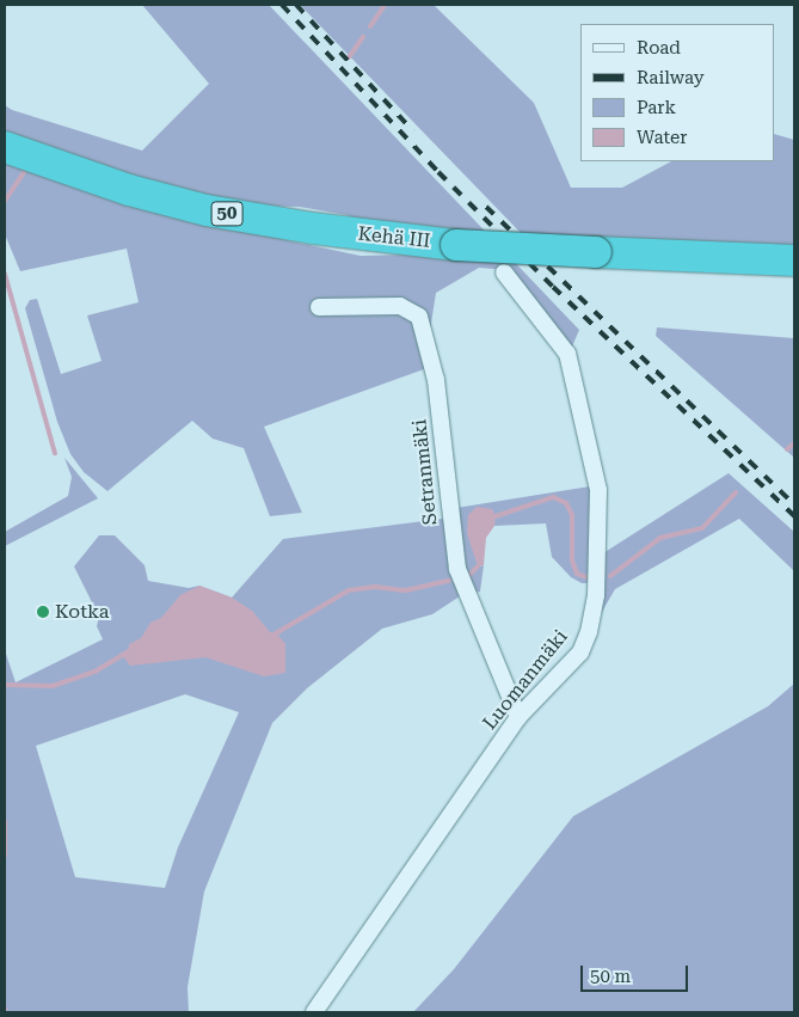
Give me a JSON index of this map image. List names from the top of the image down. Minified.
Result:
{"streets":{"highway":["50","Kehä III"],"street":["Setranmäki","Luomanmäki"]},"crossings":[["Setranmäki","Luomanmäki"]],"places":["Kotka"],"legend":["Road","Railway","Park","Water"],"scale_bar":"50 m"}
